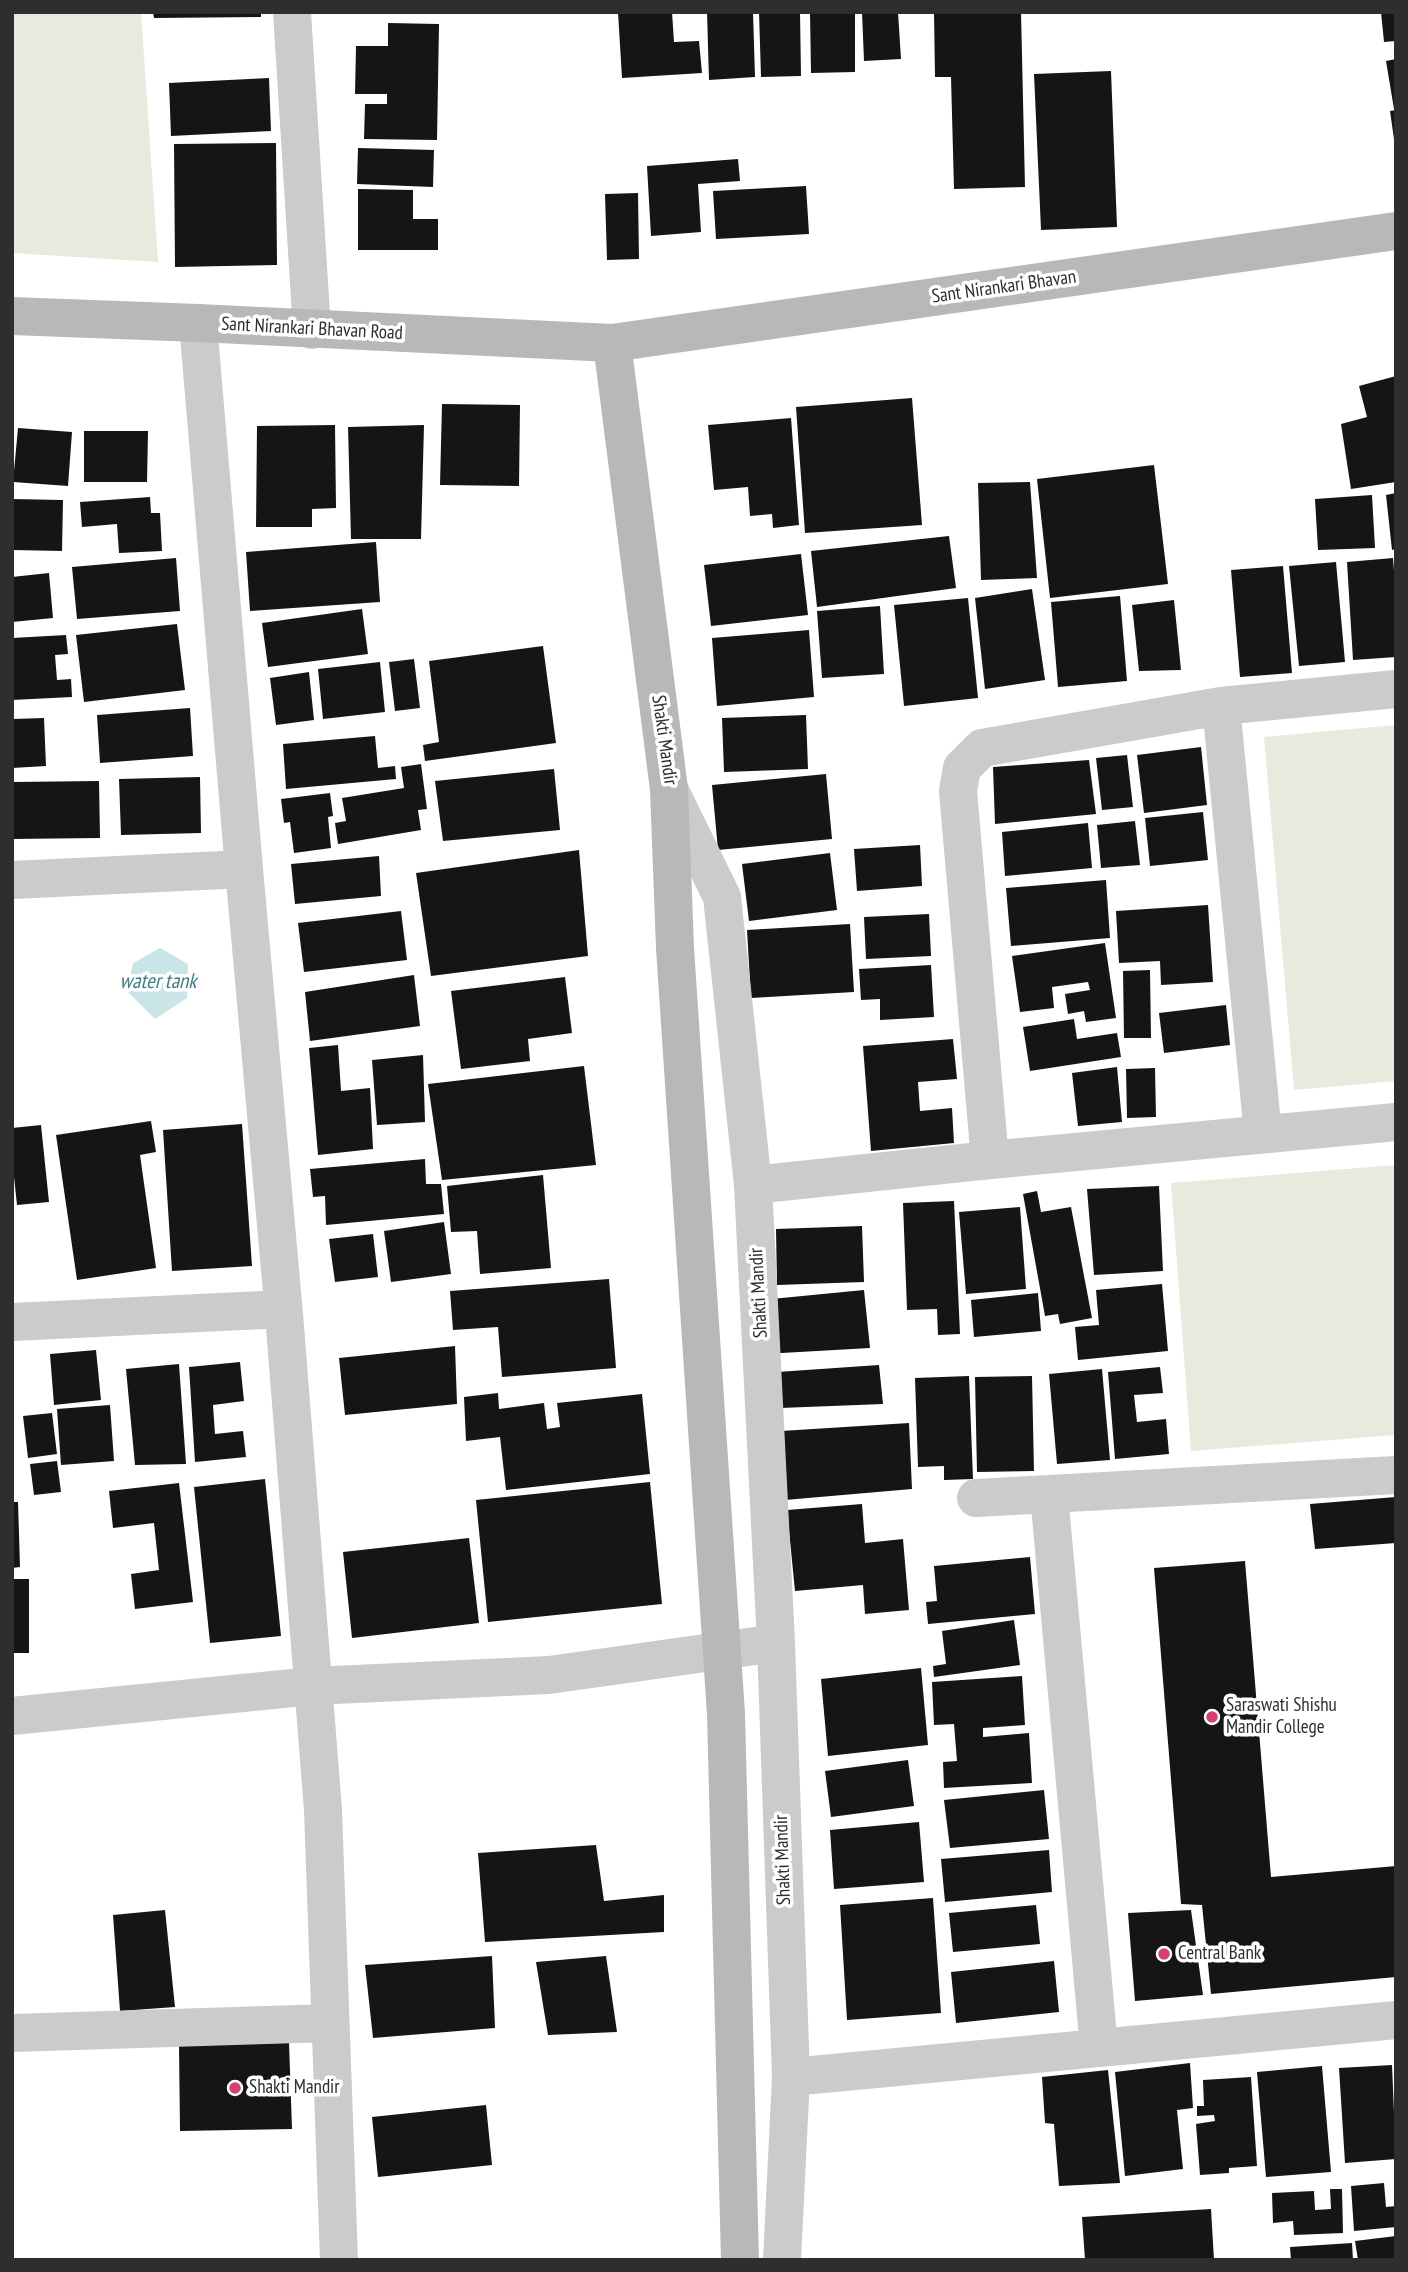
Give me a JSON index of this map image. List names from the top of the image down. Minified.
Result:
{"streets":{"street":["Sant Nirankari Bhavan","Sant Nirankari Bhavan Road","Shakti Mandir"]},"crossings":[["Sant Nirankari Bhavan","Sant Nirankari Bhavan Road"],["Sant Nirankari Bhavan","Shakti Mandir"],["Sant Nirankari Bhavan Road","Shakti Mandir"]],"water":["water tank"],"places":["Saraswati Shishu Mandir College","Central Bank","Shakti Mandir"]}
